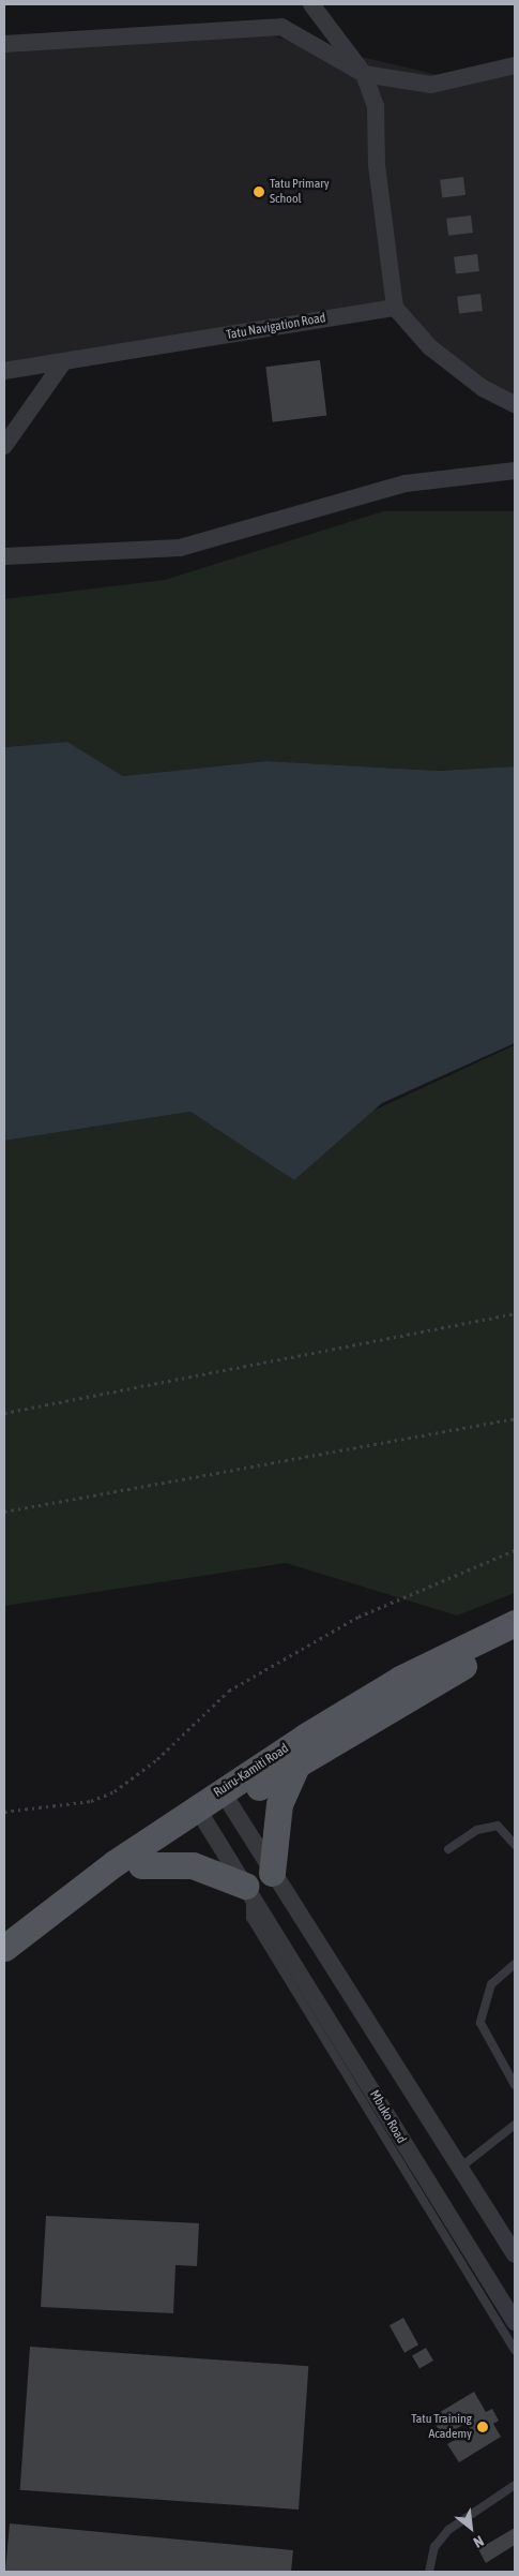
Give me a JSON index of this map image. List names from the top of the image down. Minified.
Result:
{"streets":{"main road":["Ruiru-Kamiti Road"],"street":["Tatu Navigation Road"],"lane":["Mbuko Road"]},"places":["Tatu Primary School","Tatu Training Academy"],"north":"bottom right"}
